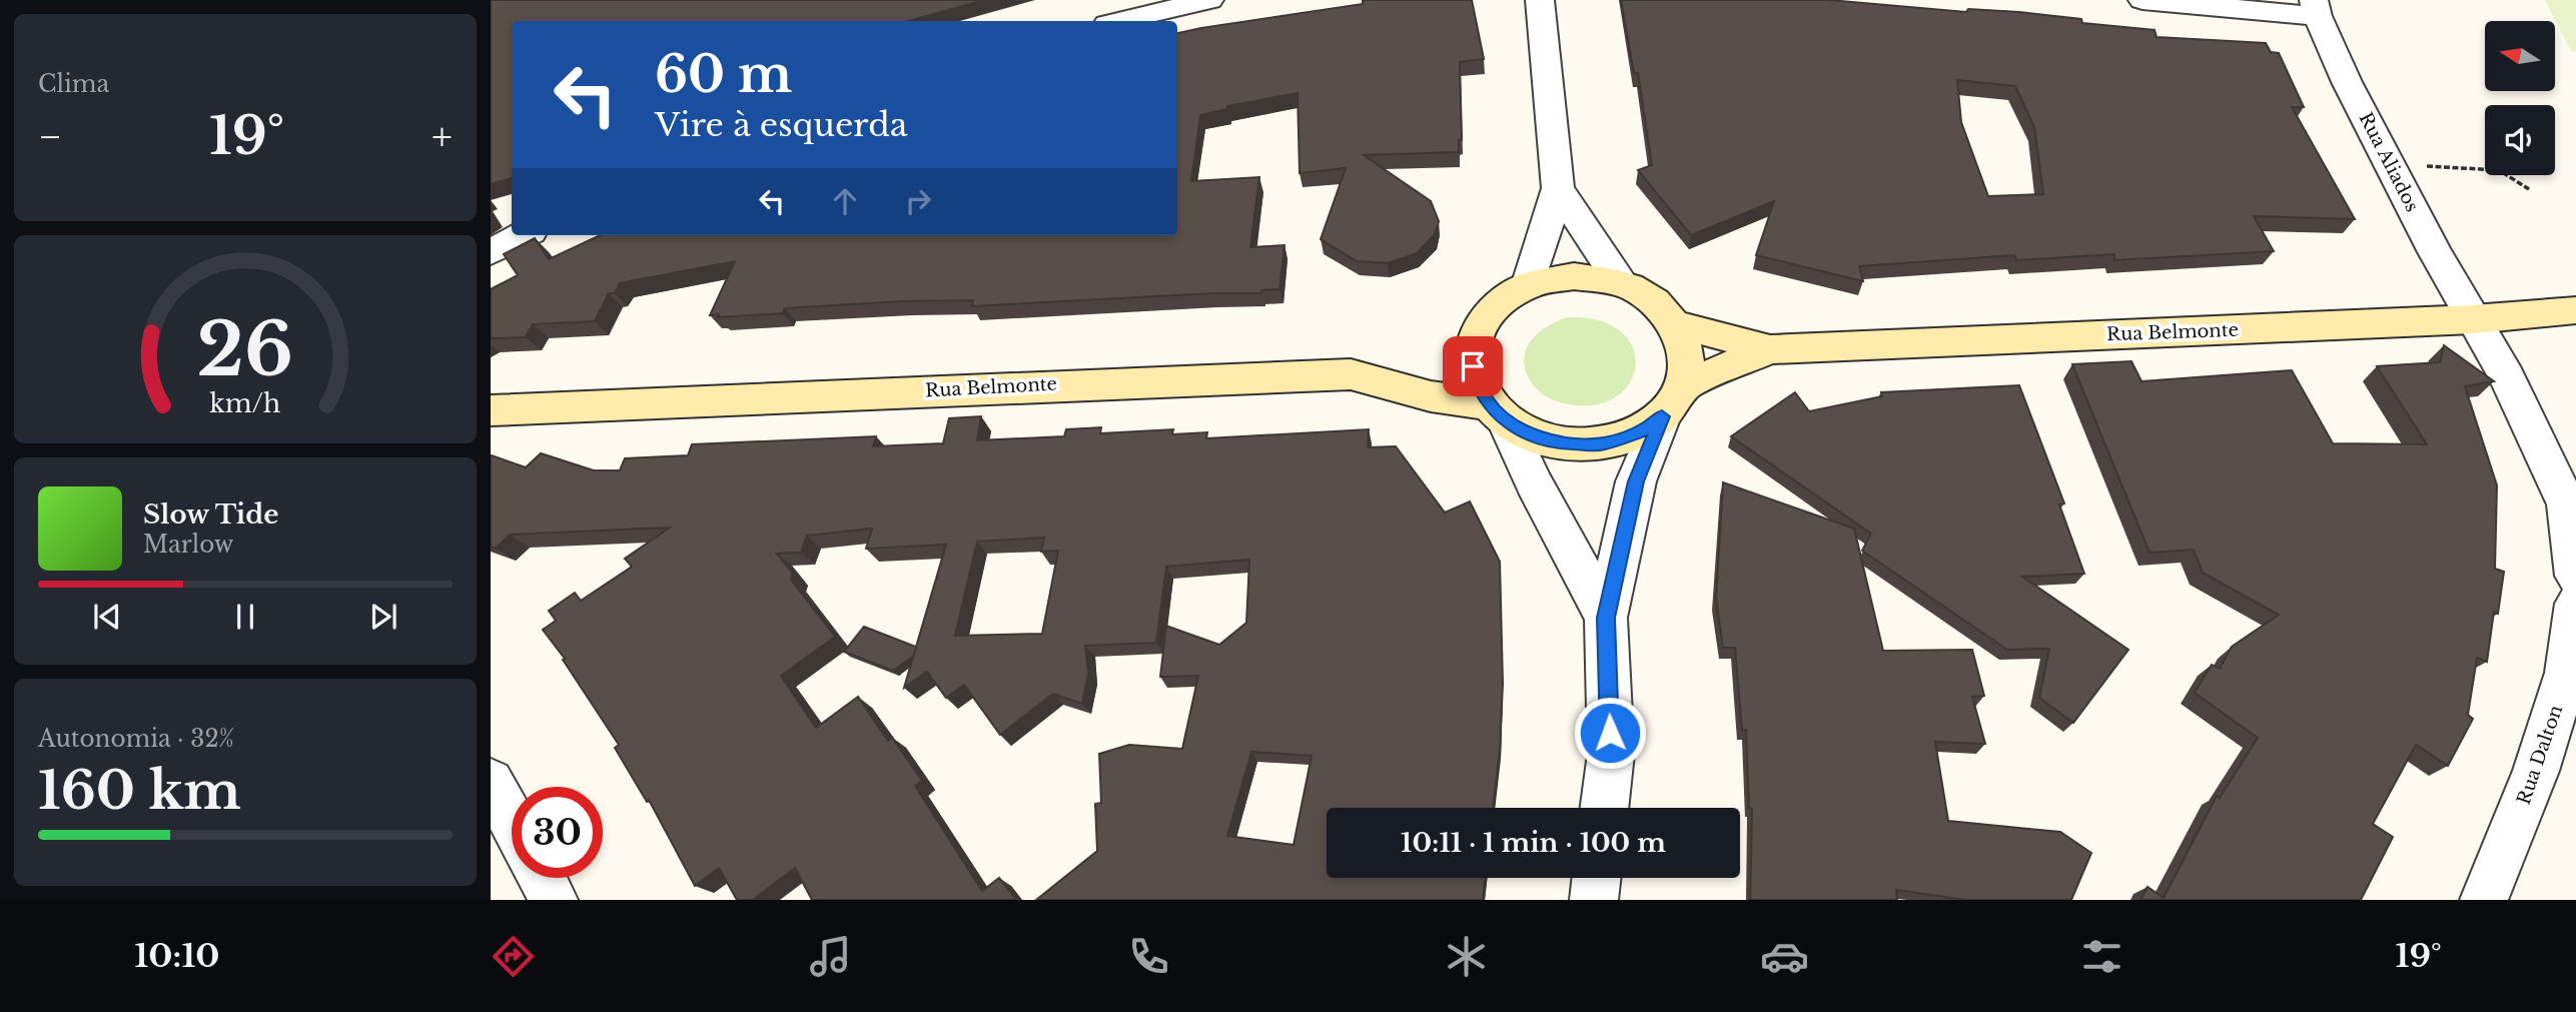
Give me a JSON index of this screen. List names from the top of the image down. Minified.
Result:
{"streets":{"main road":["Rua Belmonte"],"street":["Rua Aliados","Rua Dalton"]},"crossings":[["Rua Aliados","Rua Belmonte"]],"north":"left","page":{"tile":["Clima",["Autonomia · 32%","160 km"]],"turn":["60 m","Vire à esquerda"],"heat":["−","19°","+"],"song":["Slow Tide","Marlow"],"limit":"30","trip":"10:11 · 1 min · 100 m","tabs":["10:10","19°"],"gauge":["26","km/h"]}}
